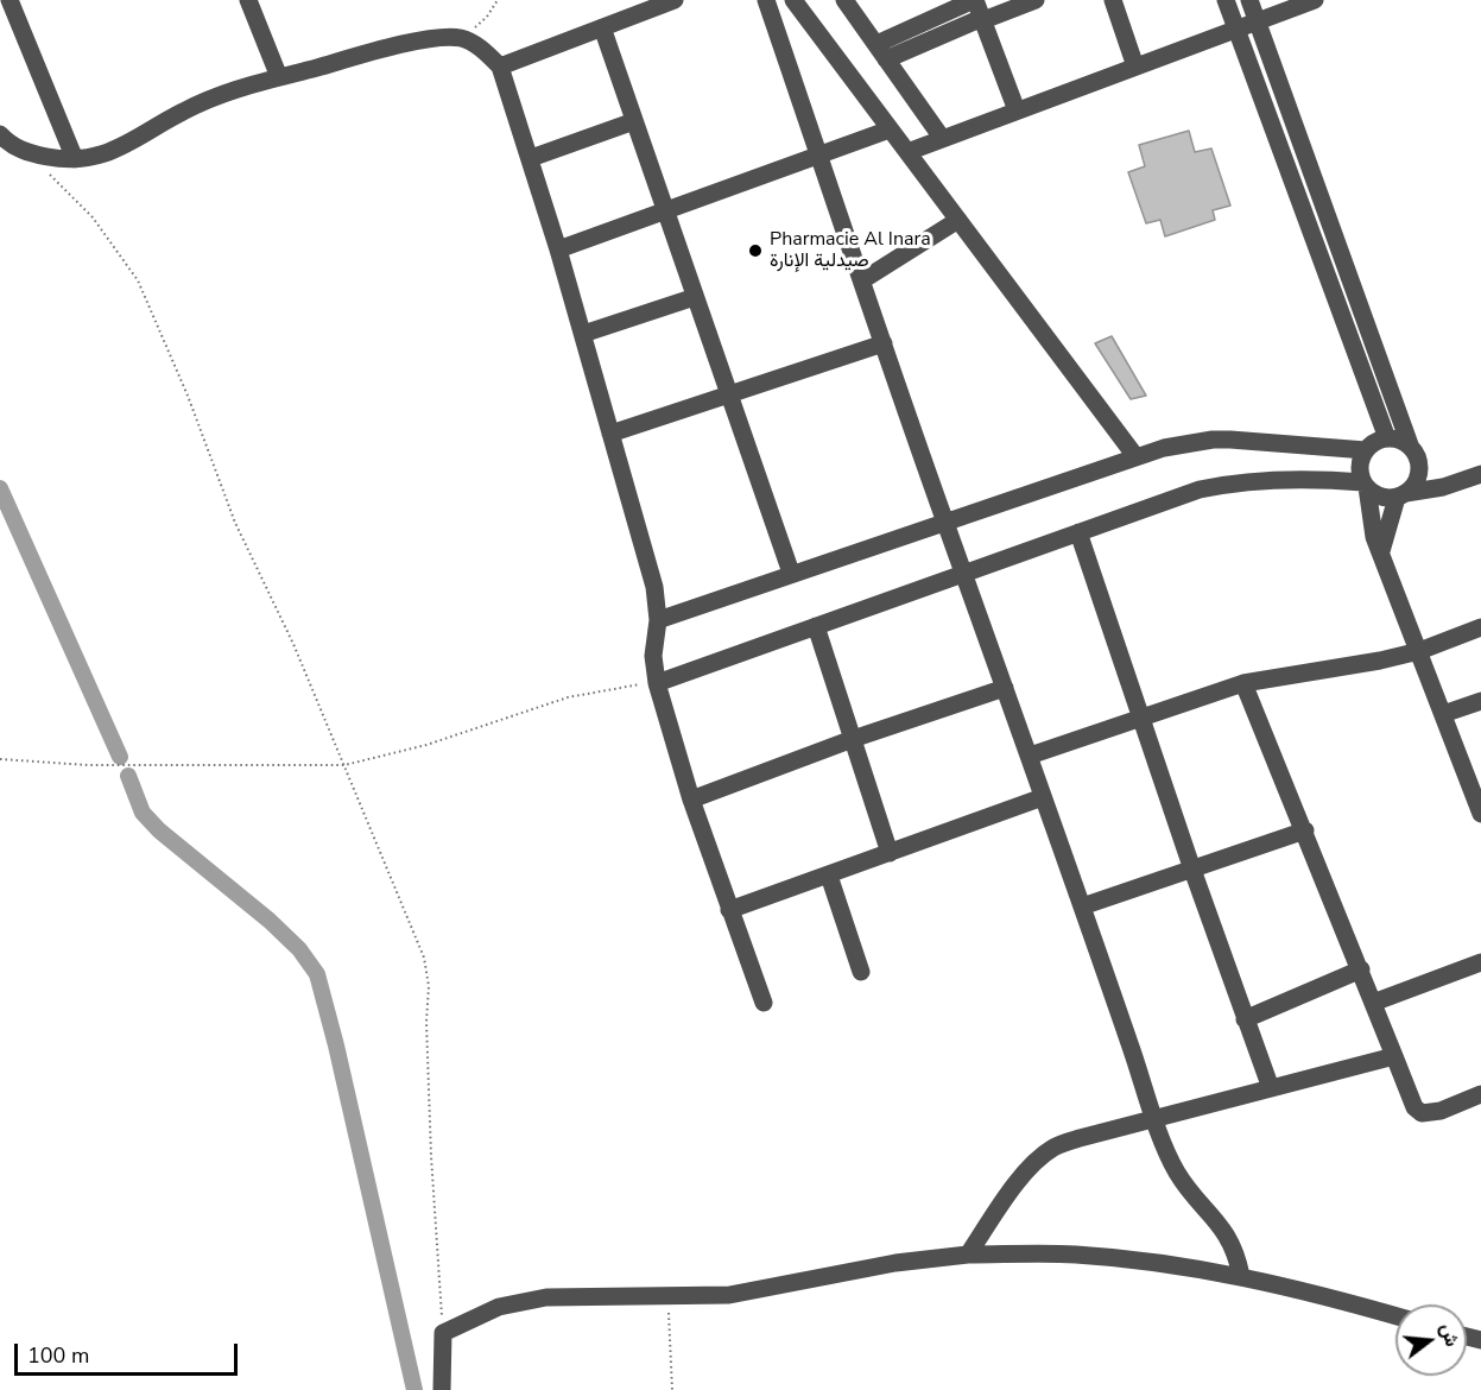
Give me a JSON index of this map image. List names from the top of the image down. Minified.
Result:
{"places":["Pharmacie Al Inara صيدلية الإنارة"],"scale_bar":"100 m","north":"right"}
